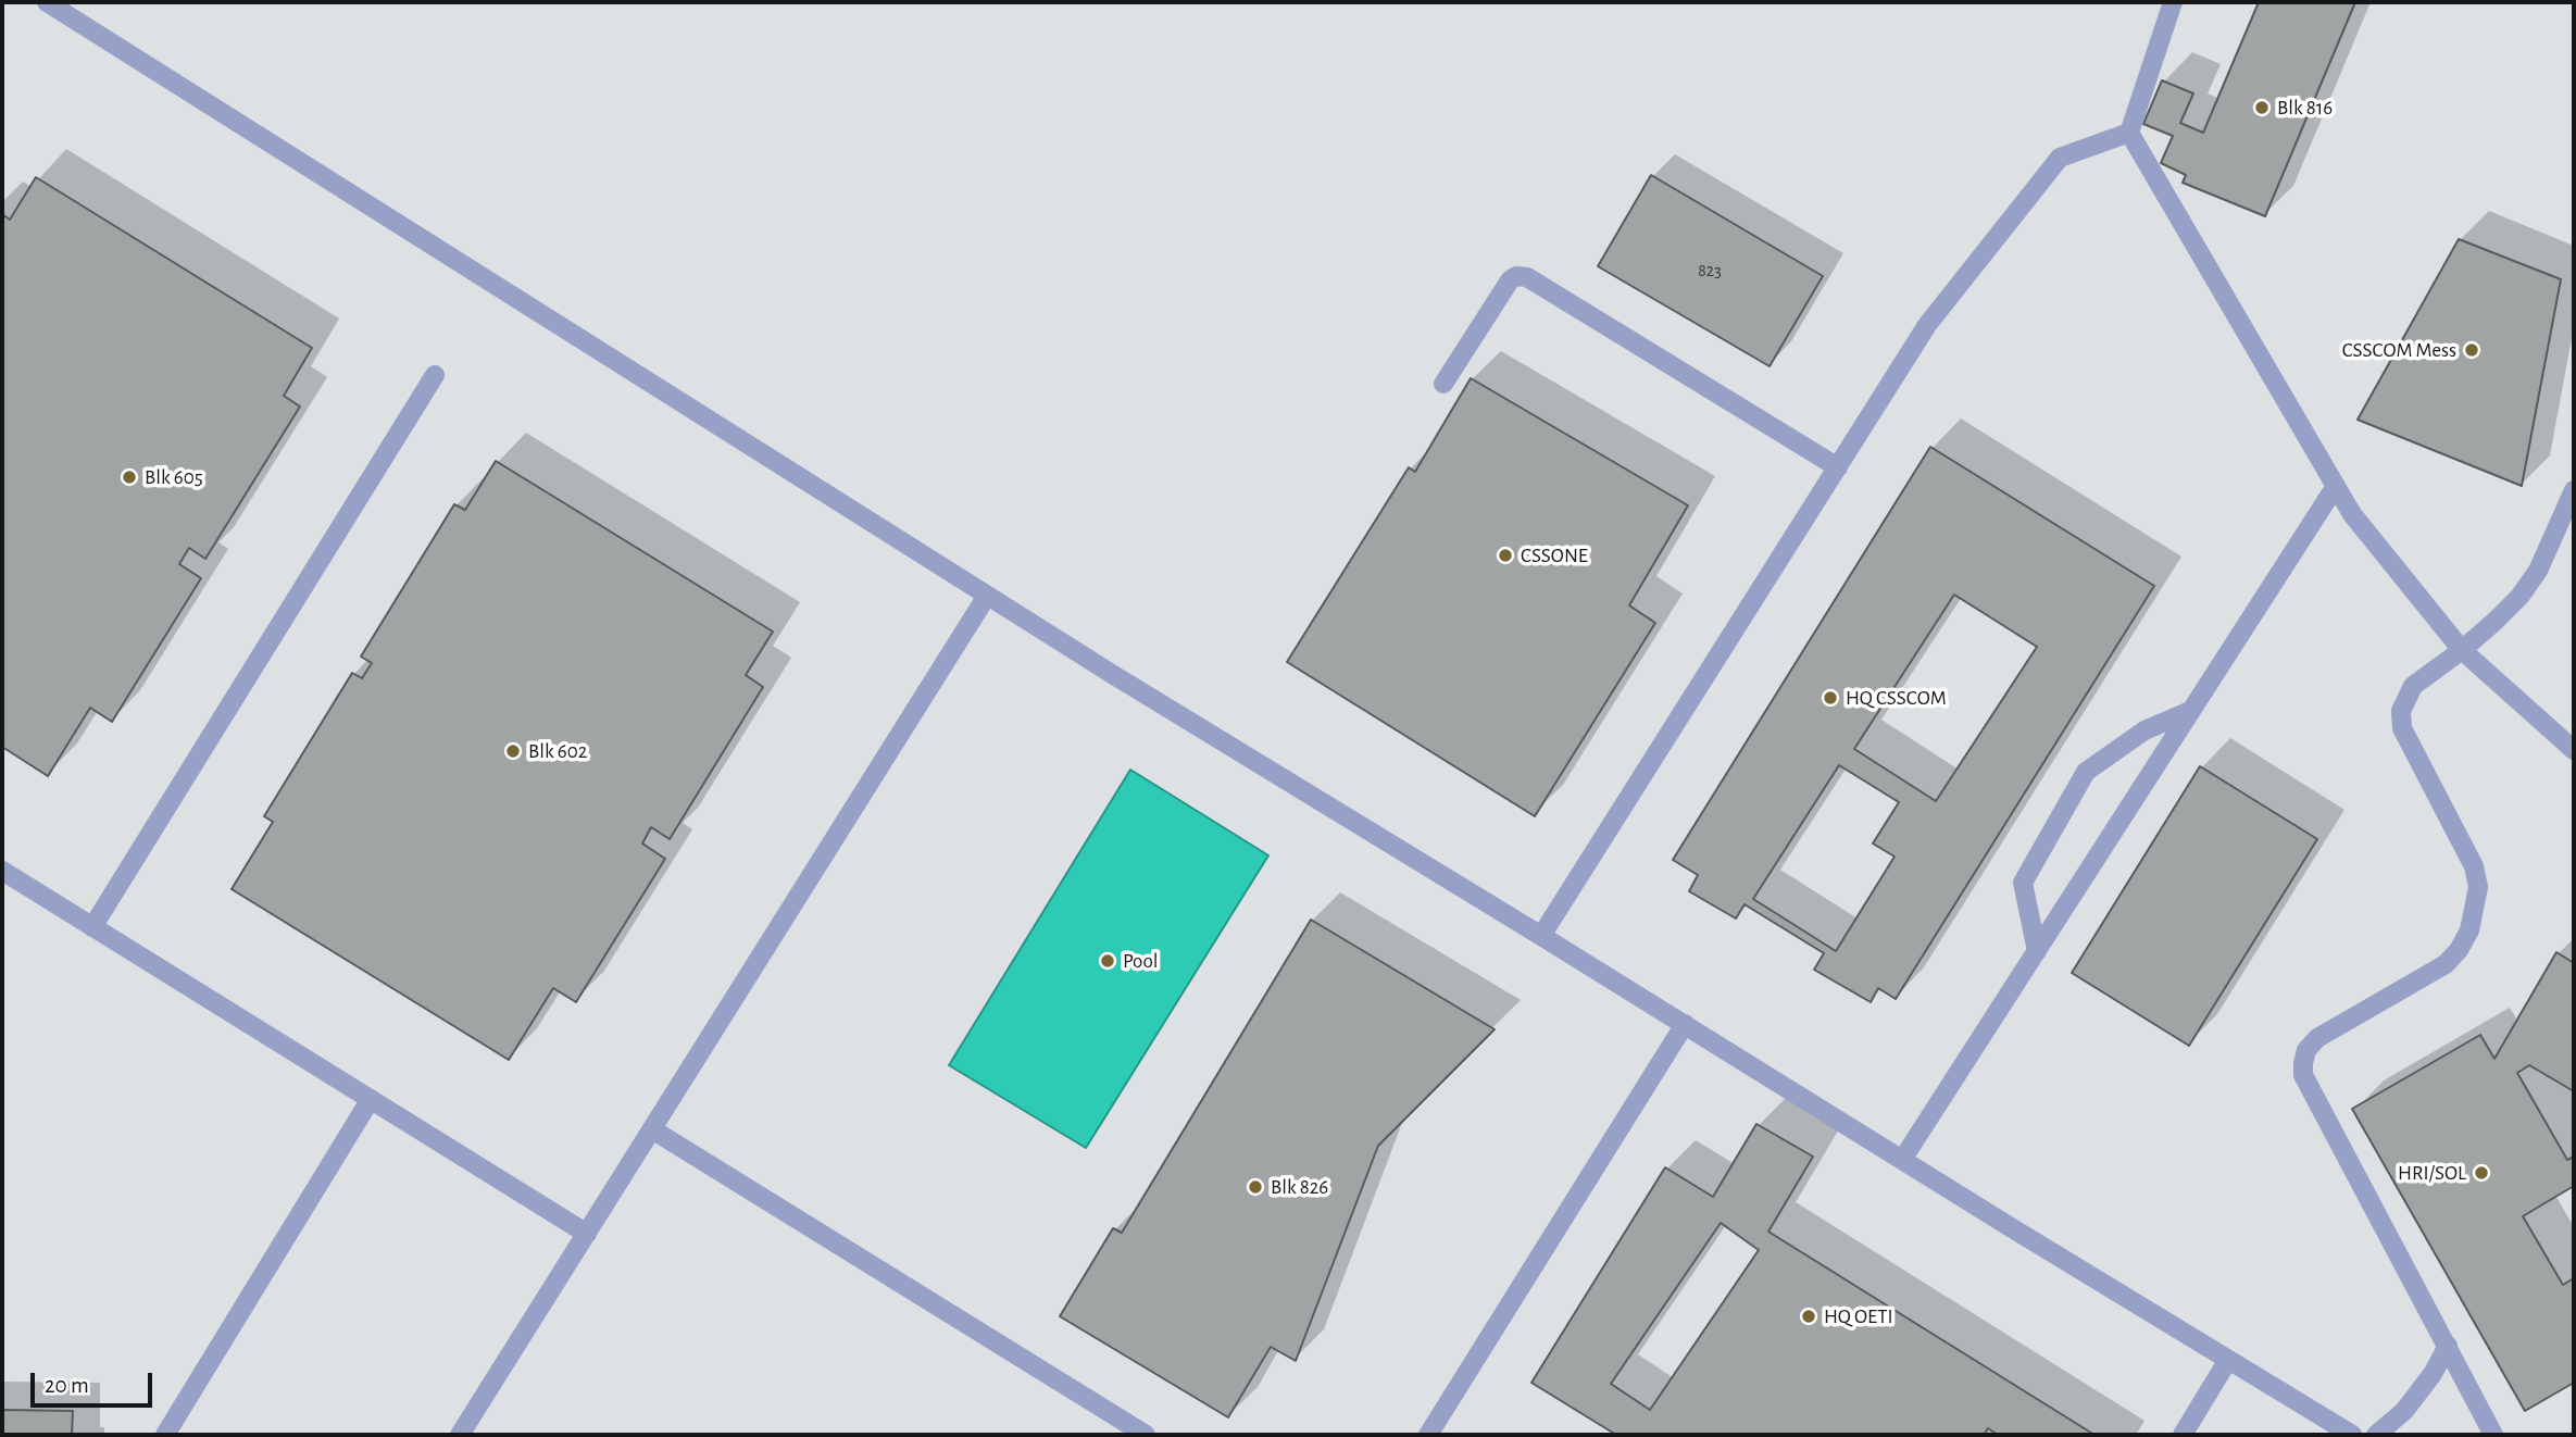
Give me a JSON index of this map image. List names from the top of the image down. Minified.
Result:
{"places":["Blk 816","CSSCOM Mess","Blk 605","CSSONE","HQ CSSCOM","Blk 602","Pool","HRI/SOL","Blk 826","HQ OETI"],"house_numbers":["823"],"scale_bar":"20 m"}
